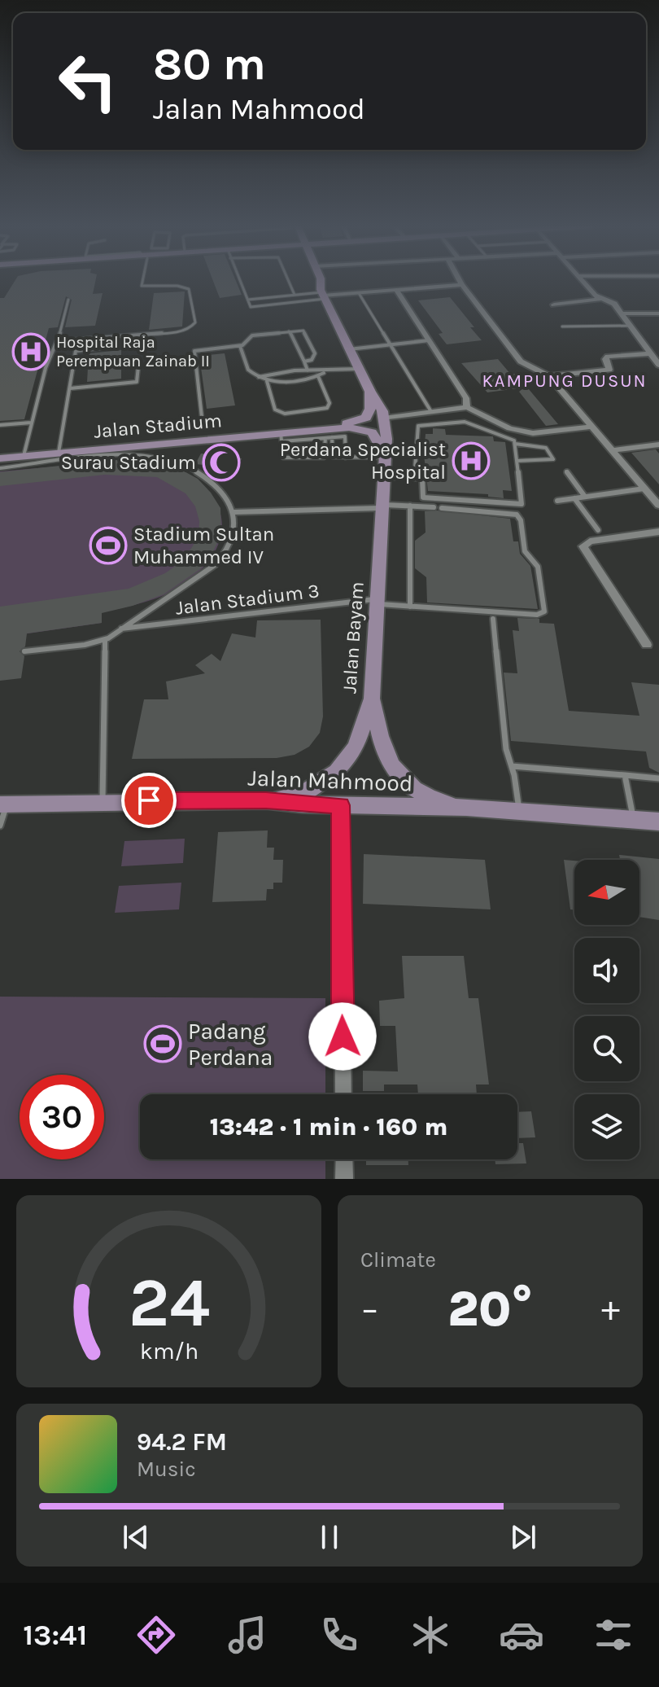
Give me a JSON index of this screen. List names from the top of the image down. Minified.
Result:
{"streets":{"main road":["Jalan Stadium","Jalan Bayam","Jalan Mahmood"],"lane":["Jalan Stadium 3"]},"crossings":[["Jalan Stadium 3","Jalan Bayam"],["Jalan Bayam","Jalan Mahmood"]],"districts":["KAMPUNG DUSUN"],"places":{"hospital":["Hospital Raja Perempuan Zainab II","Perdana Specialist Hospital"],"mosque":["Surau Stadium"],"sports":["Stadium Sultan Muhammed IV","Padang Perdana"]},"north":"left","page":{"turn":["80 m","Jalan Mahmood"],"limit":"30","trip":"13:42 · 1 min · 160 m","tile":"Climate","heat":["−","20°","+"],"song":["94.2 FM","Music"],"tabs":"13:41","gauge":["24","km/h"]}}
